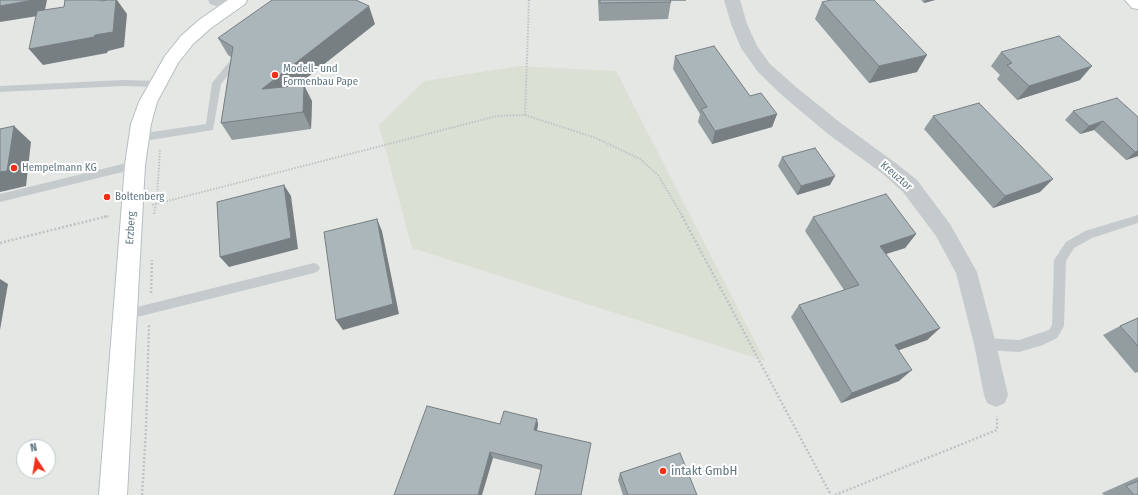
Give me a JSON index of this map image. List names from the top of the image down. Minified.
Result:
{"streets":{"street":["Kreuztor","Erzberg"]},"places":["Modell- und Formenbau Pape","Hempelmann KG","Boltenberg","intakt GmbH"],"north":"top"}
